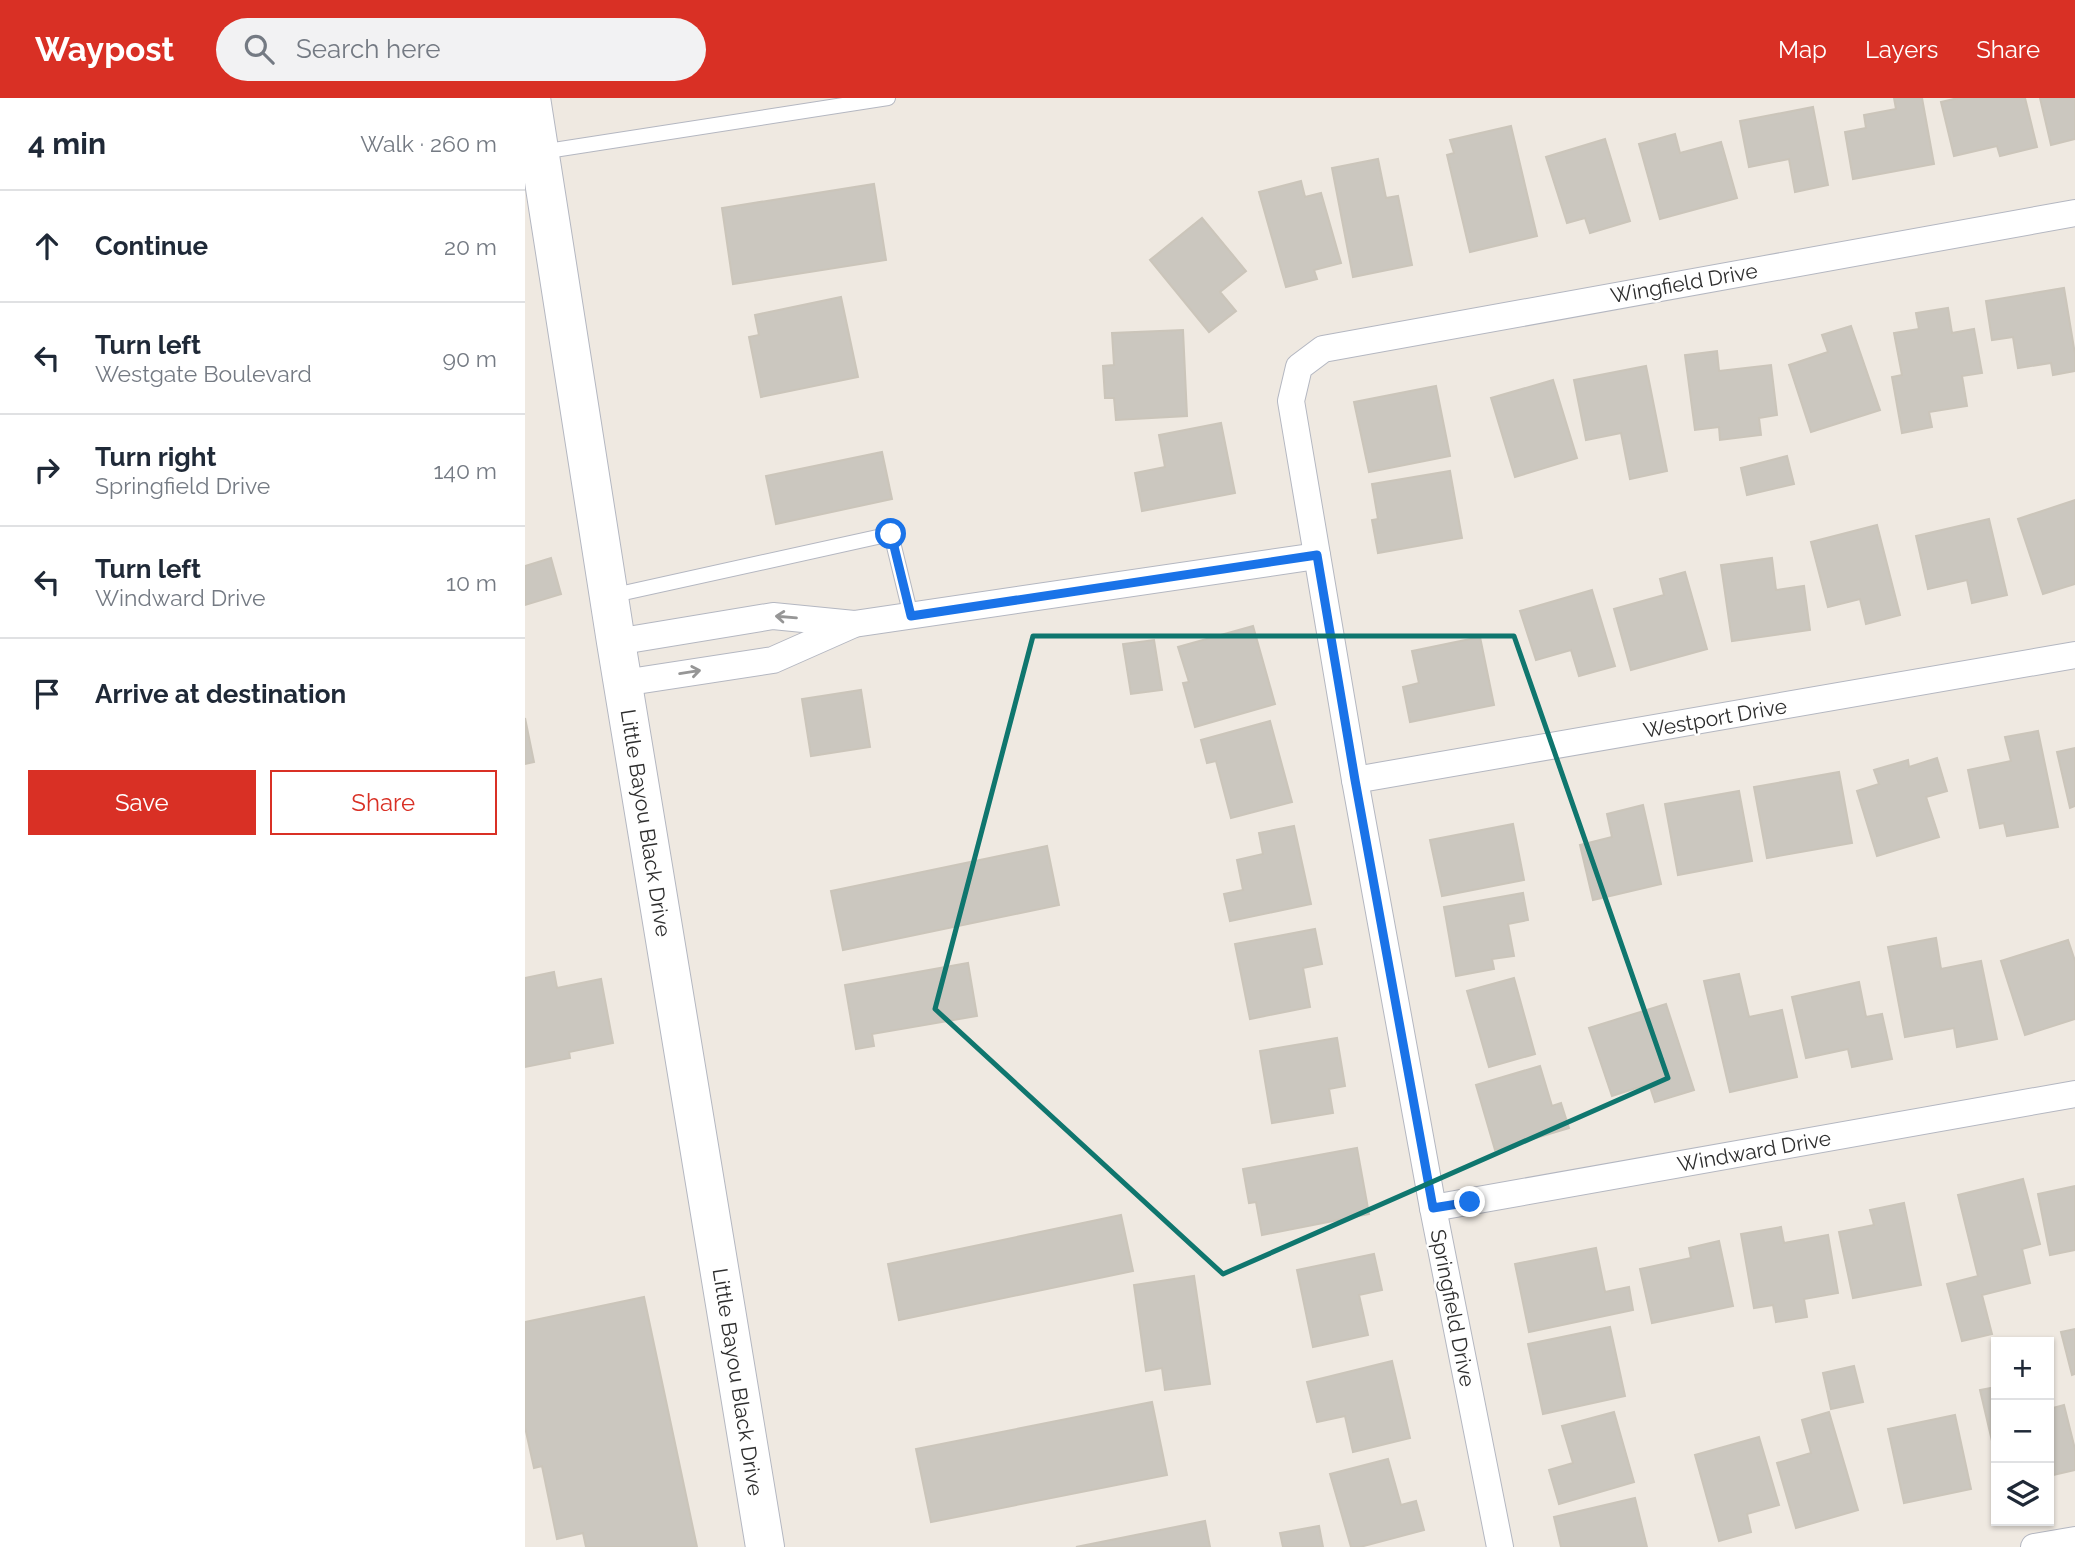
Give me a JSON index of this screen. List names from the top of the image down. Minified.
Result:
{"streets":{"main road":["Little Bayou Black Drive"],"street":["Wingfield Drive","Westport Drive","Windward Drive","Springfield Drive"]},"crossings":[["Wingfield Drive","Springfield Drive"],["Westport Drive","Springfield Drive"],["Windward Drive","Springfield Drive"]],"page":{"header":"Waypost","search":"Search here","nav":["Map","Layers","Share"],"heading":["4 min","Walk · 260 m"],"list":[["Continue","20 m"],["Turn left","Westgate Boulevard","90 m"],["Turn right","Springfield Drive","140 m"],["Turn left","Windward Drive","10 m"],"Arrive at destination"],"buttons":["Save","Share"],"map_buttons":["+","−"]}}
